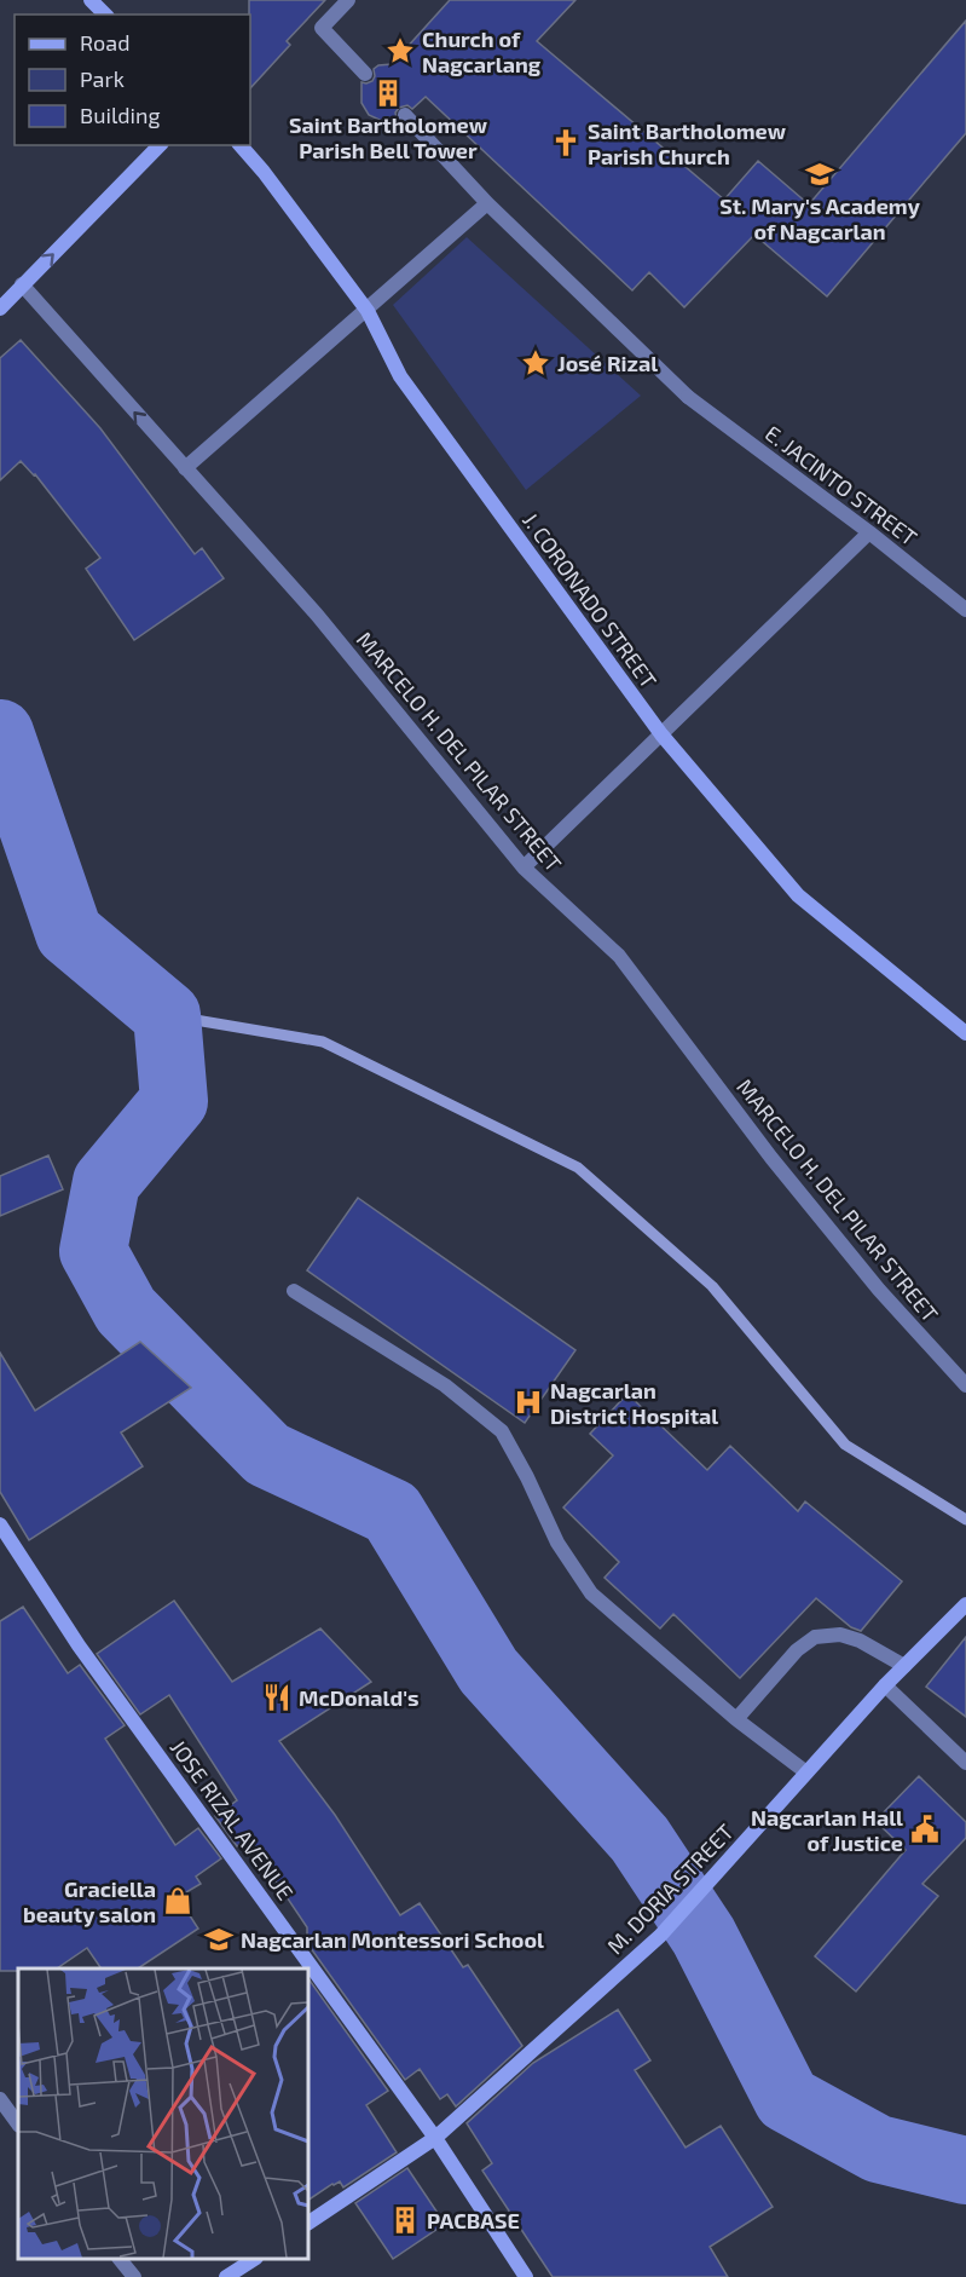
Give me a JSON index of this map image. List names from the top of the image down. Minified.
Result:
{"streets":{"street":["E. JACINTO STREET","J. CORONADO STREET","MARCELO H. DEL PILAR STREET","JOSE RIZAL AVENUE","M. DORIA STREET"]},"crossings":[["JOSE RIZAL AVENUE","M. DORIA STREET"]],"places":{"place":["Church of Nagcarlang","José Rizal"],"building":["Saint Bartholomew Parish Bell Tower","PACBASE"],"church":["Saint Bartholomew Parish Church"],"school or university":["St. Mary's Academy of Nagcarlan","Nagcarlan Montessori School"],"hospital":["Nagcarlan District Hospital"],"restaurant":["McDonald's"],"public building":["Nagcarlan Hall of Justice"],"shop":["Graciella beauty salon"]},"legend":["Road","Park","Building"]}
